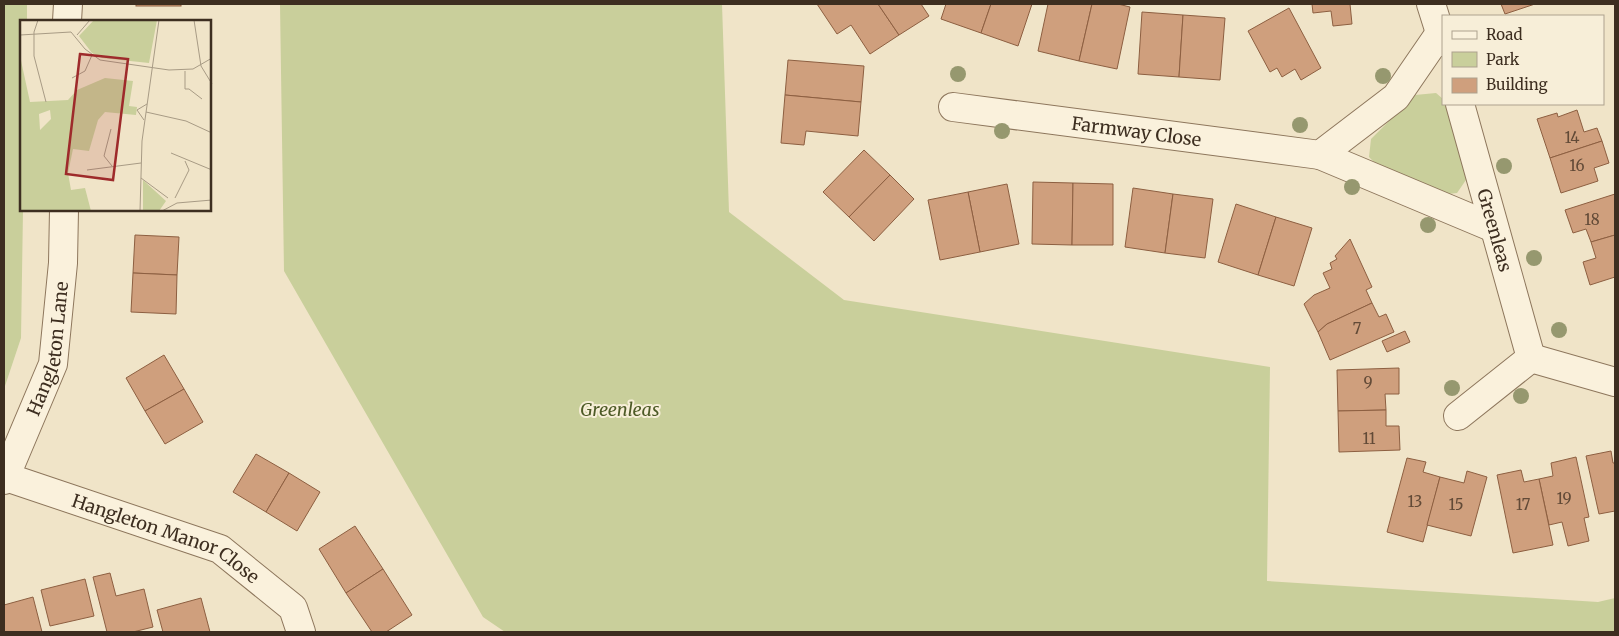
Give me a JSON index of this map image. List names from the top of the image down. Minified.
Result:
{"streets":{"street":["Farmway Close","Greenleas","Hangleton Lane","Hangleton Manor Close"]},"crossings":[["Farmway Close","Greenleas"],["Hangleton Lane","Hangleton Manor Close"]],"parks":["Greenleas"],"house_numbers":["14","16","18","7","9","11","19","13","15","17"],"legend":["Road","Park","Building"]}
